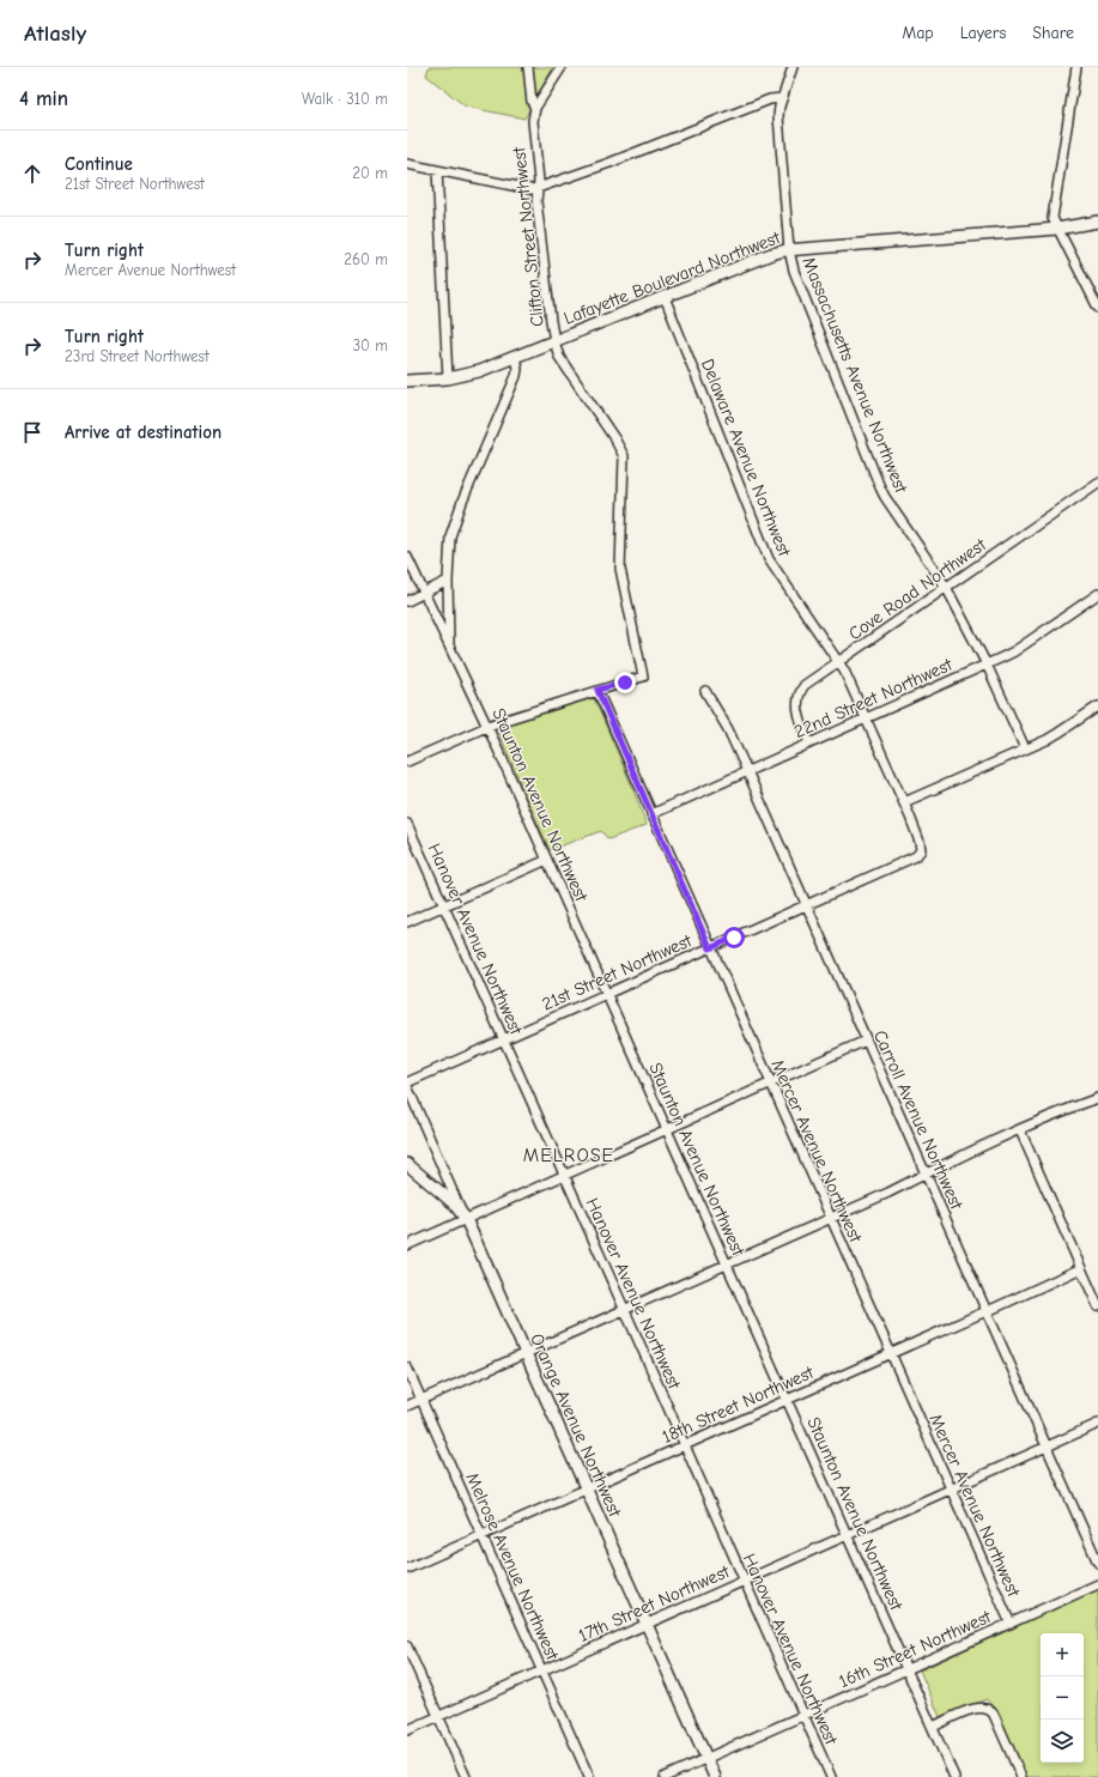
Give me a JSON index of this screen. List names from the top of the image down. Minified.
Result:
{"streets":{"main road":["Lafayette Boulevard Northwest","Orange Avenue Northwest"],"street":["Clifton Street Northwest","Massachusetts Avenue Northwest","Delaware Avenue Northwest","Cove Road Northwest","22nd Street Northwest","Staunton Avenue Northwest","Hanover Avenue Northwest","21st Street Northwest","Carroll Avenue Northwest","Mercer Avenue Northwest","18th Street Northwest","Melrose Avenue Northwest","17th Street Northwest","16th Street Northwest"]},"crossings":[["Clifton Street Northwest","Lafayette Boulevard Northwest"],["Clifton Street Northwest","Mercer Avenue Northwest"],["Lafayette Boulevard Northwest","Massachusetts Avenue Northwest"],["Lafayette Boulevard Northwest","Delaware Avenue Northwest"],["Massachusetts Avenue Northwest","Cove Road Northwest"],["Massachusetts Avenue Northwest","22nd Street Northwest"],["Delaware Avenue Northwest","Cove Road Northwest"],["Delaware Avenue Northwest","22nd Street Northwest"],["Delaware Avenue Northwest","21st Street Northwest"],["Cove Road Northwest","22nd Street Northwest"],["22nd Street Northwest","Carroll Avenue Northwest"],["22nd Street Northwest","Mercer Avenue Northwest"],["Staunton Avenue Northwest","21st Street Northwest"],["Staunton Avenue Northwest","18th Street Northwest"],["Staunton Avenue Northwest","17th Street Northwest"],["Staunton Avenue Northwest","16th Street Northwest"],["Hanover Avenue Northwest","21st Street Northwest"],["Hanover Avenue Northwest","18th Street Northwest"],["Hanover Avenue Northwest","17th Street Northwest"],["Hanover Avenue Northwest","16th Street Northwest"],["21st Street Northwest","Carroll Avenue Northwest"],["21st Street Northwest","Mercer Avenue Northwest"],["21st Street Northwest","Orange Avenue Northwest"],["Carroll Avenue Northwest","18th Street Northwest"],["Carroll Avenue Northwest","17th Street Northwest"],["Mercer Avenue Northwest","18th Street Northwest"],["Mercer Avenue Northwest","17th Street Northwest"],["Mercer Avenue Northwest","16th Street Northwest"],["18th Street Northwest","Orange Avenue Northwest"],["18th Street Northwest","Melrose Avenue Northwest"],["Orange Avenue Northwest","17th Street Northwest"],["Orange Avenue Northwest","16th Street Northwest"],["Melrose Avenue Northwest","17th Street Northwest"]],"districts":["MELROSE"],"page":{"header":"Atlasly","nav":["Map","Layers","Share"],"heading":["4 min","Walk · 310 m"],"list":[["Continue","21st Street Northwest","20 m"],["Turn right","Mercer Avenue Northwest","260 m"],["Turn right","23rd Street Northwest","30 m"],"Arrive at destination"],"map_buttons":["+","−"]}}
